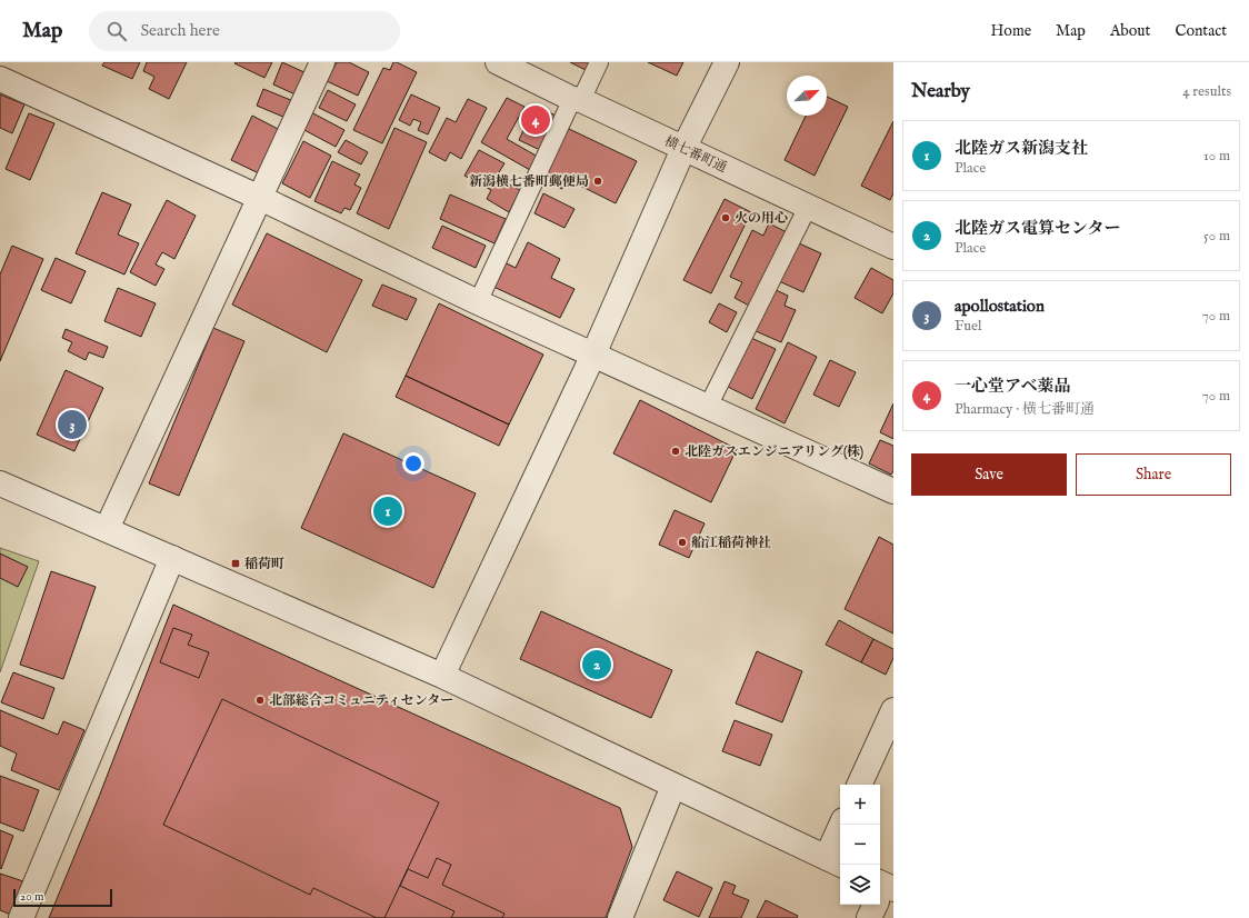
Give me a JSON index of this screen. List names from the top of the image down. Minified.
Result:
{"streets":{"street":["横七番町通"]},"places":{"other":["新潟横七番町郵便局","火の用心","北陸ガスエンジニアリング(株)","船江稲荷神社","北部総合コミュニティセンター"],"transit":["稲荷町"]},"scale_bar":"20 m","north":"top right","page":{"header":"Map","search":"Search here","nav":["Home","Map","About","Contact"],"heading":["Nearby","4 results"],"pins":["4","3","1","2"],"list":[{"mark":"1","name":"北陸ガス新潟支社","note":"Place","value":"10 m"},{"mark":"2","name":"北陸ガス電算センター","note":"Place","value":"50 m"},{"mark":"3","name":"apollostation","note":"Fuel","value":"70 m"},{"mark":"4","name":"一心堂アベ薬品","note":"Pharmacy · 横七番町通","value":"70 m"}],"buttons":["Save","Share"],"map_buttons":["+","−"],"scale":"20 m"}}
